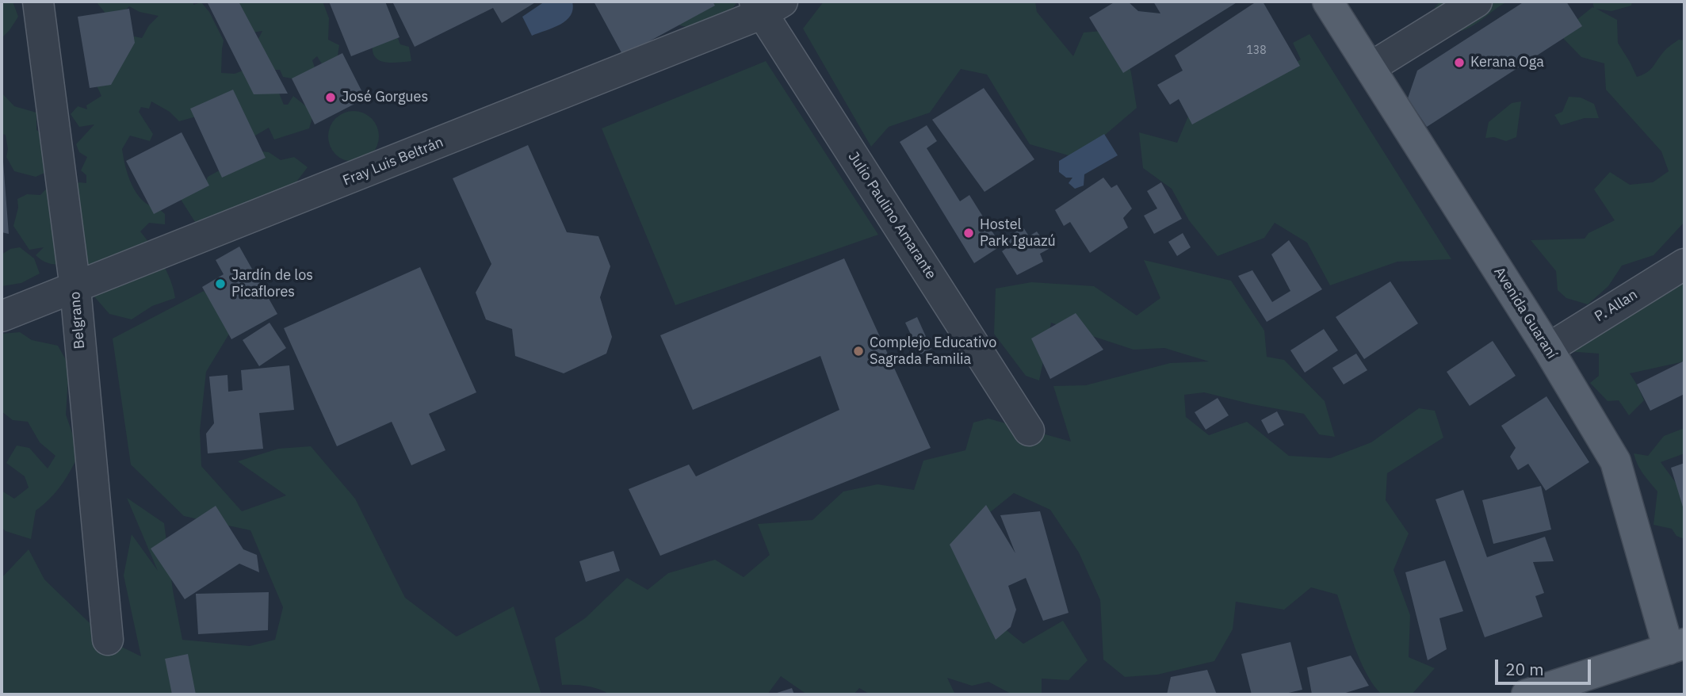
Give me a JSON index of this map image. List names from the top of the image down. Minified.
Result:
{"streets":{"main road":["Avenida Guaraní"],"street":["Fray Luis Beltrán","Julio Paulino Amarante","P. Allan","Belgrano"]},"crossings":[["Fray Luis Beltrán","Julio Paulino Amarante"],["Fray Luis Beltrán","Belgrano"],["P. Allan","Avenida Guaraní"]],"places":["Kerana Oga","José Gorgues","Hostel Park Iguazú","Jardín de los Picaflores","Complejo Educativo Sagrada Familia"],"house_numbers":["138"],"scale_bar":"20 m"}
